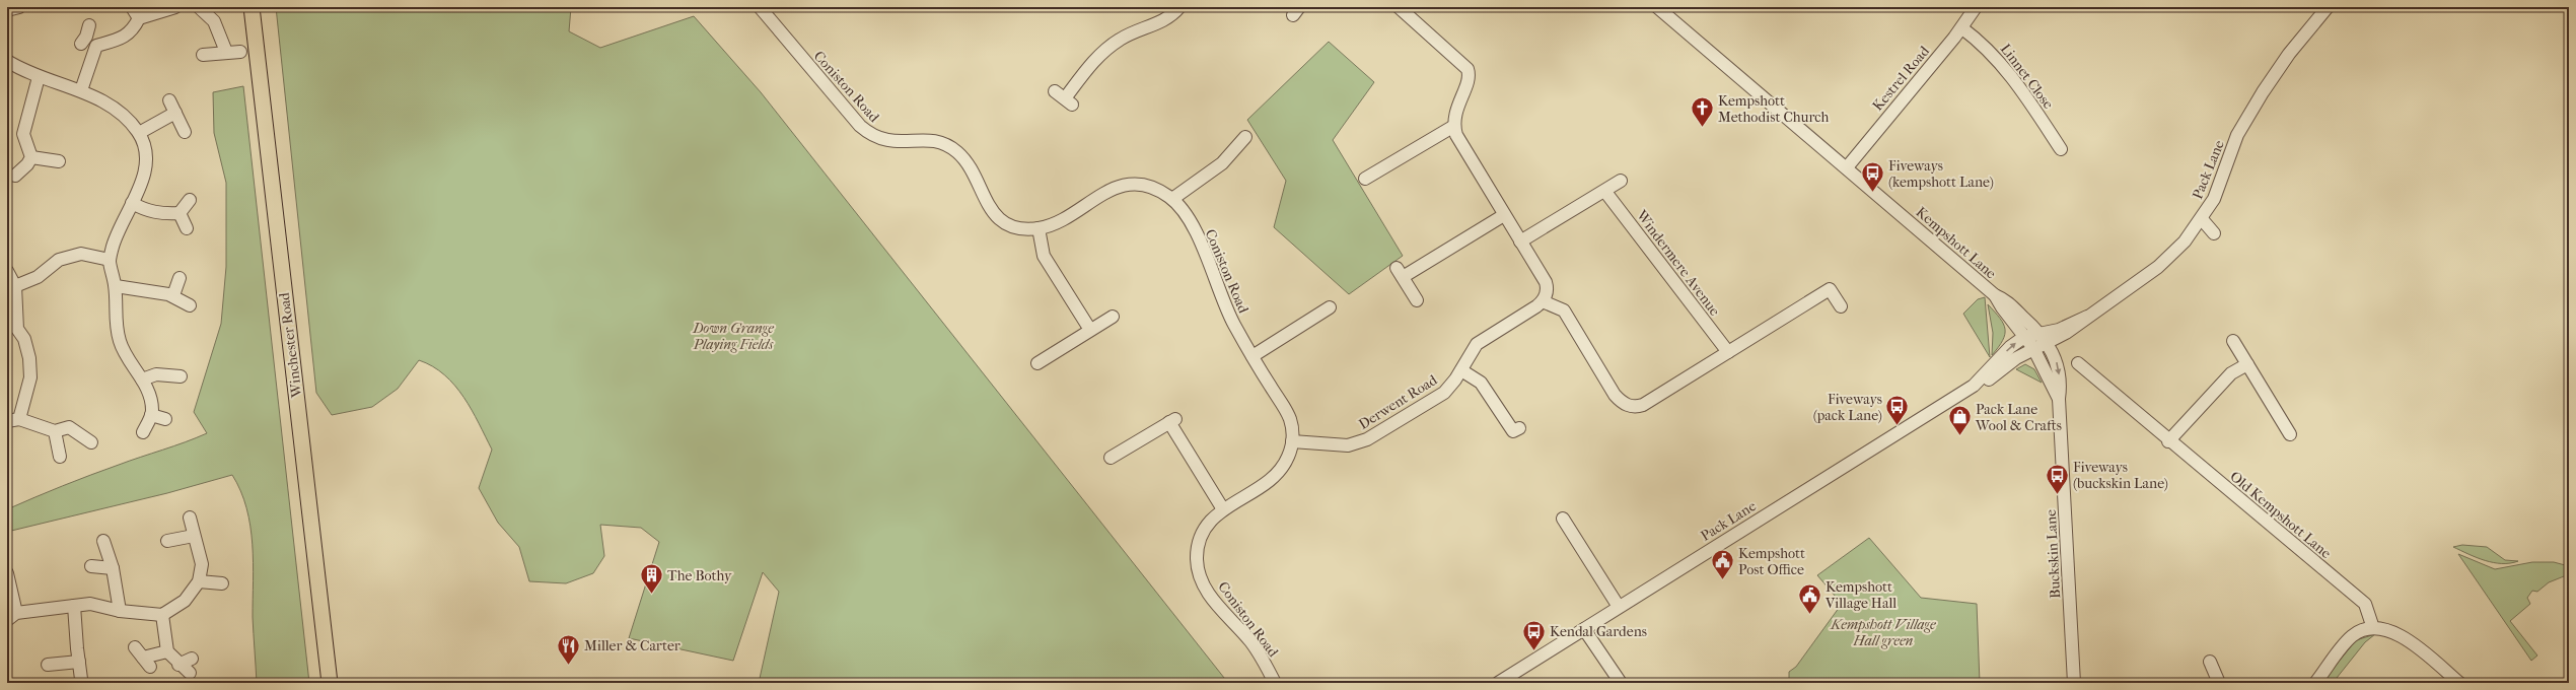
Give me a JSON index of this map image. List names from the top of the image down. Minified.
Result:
{"streets":{"main road":["Winchester Road"],"street":["Linnet Close","Kestrel Road","Coniston Road","Pack Lane","Kempshott Lane","Windermere Avenue","Derwent Road","Old Kempshott Lane","Buckskin Lane"]},"crossings":[["Linnet Close","Kestrel Road"],["Kestrel Road","Kempshott Lane"],["Coniston Road","Derwent Road"],["Pack Lane","Kempshott Lane"],["Pack Lane","Buckskin Lane"],["Kempshott Lane","Buckskin Lane"]],"parks":["Down Grange Playing Fields","Kempshott Village Hall green"],"places":{"church":["Kempshott Methodist Church"],"bus stop":["Fiveways (kempshott Lane)","Fiveways (pack Lane)","Fiveways (buckskin Lane)","Kendal Gardens"],"shop":["Pack Lane Wool & Crafts"],"public building":["Kempshott Post Office","Kempshott Village Hall"],"building":["The Bothy"],"restaurant":["Miller & Carter"]}}
